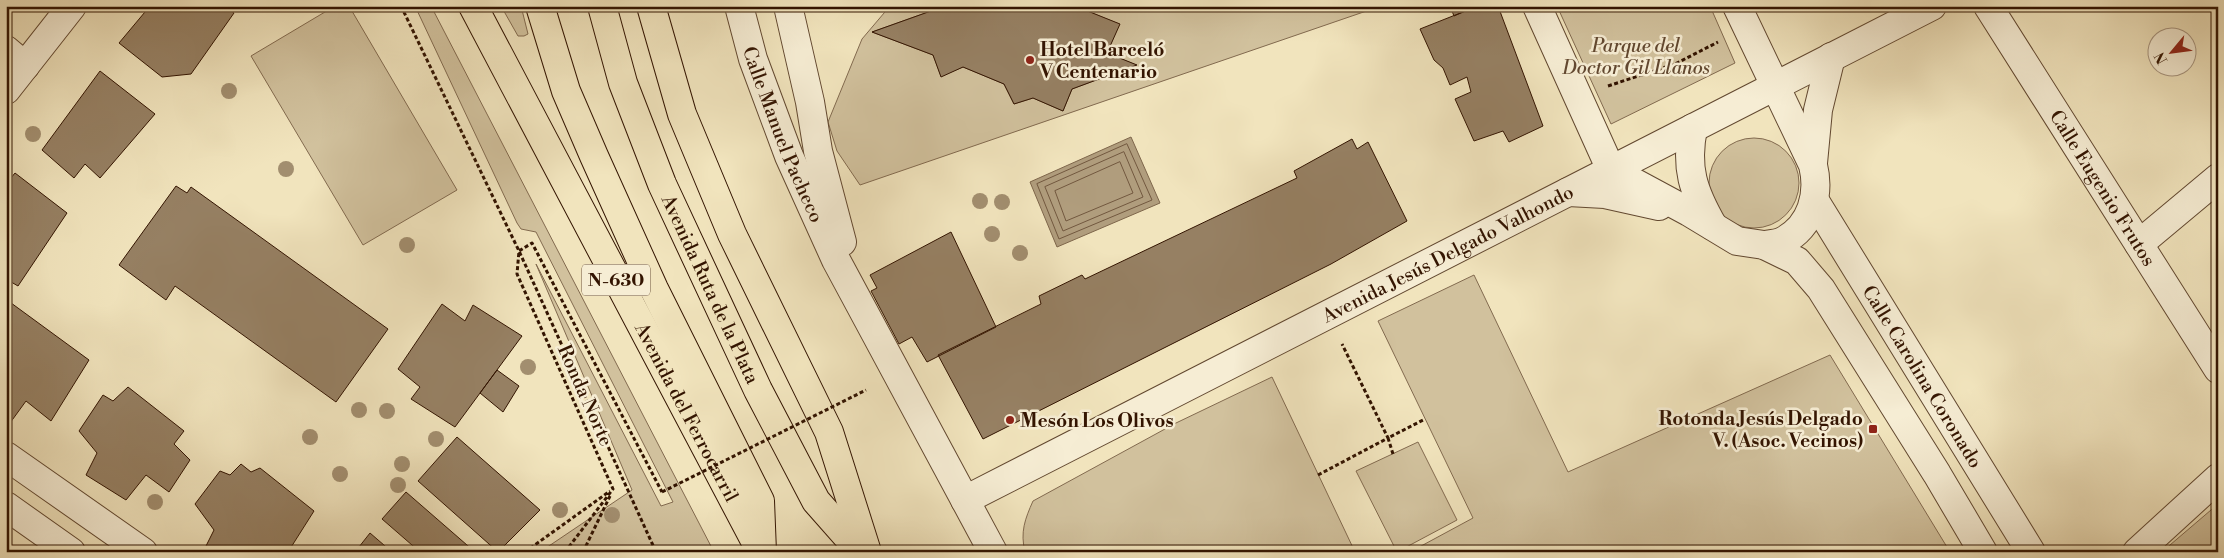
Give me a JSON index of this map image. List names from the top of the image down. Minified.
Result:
{"streets":{"main road":["N-630","Avenida Ruta de la Plata","Avenida del Ferrocarril"],"street":["Calle Manuel Pacheco","Calle Eugenio Frutos","Avenida Jesús Delgado Valhondo","Calle Carolina Coronado"],"path":["Ronda Norte"]},"crossings":[["Calle Manuel Pacheco","Avenida Jesús Delgado Valhondo"],["Avenida Jesús Delgado Valhondo","Calle Carolina Coronado"]],"parks":["Parque del Doctor Gil Llanos"],"places":{"other":["Hotel Barceló V Centenario","Mesón Los Olivos"],"transit":["Rotonda Jesús Delgado V. (Asoc. Vecinos)"]},"north":"bottom left"}
